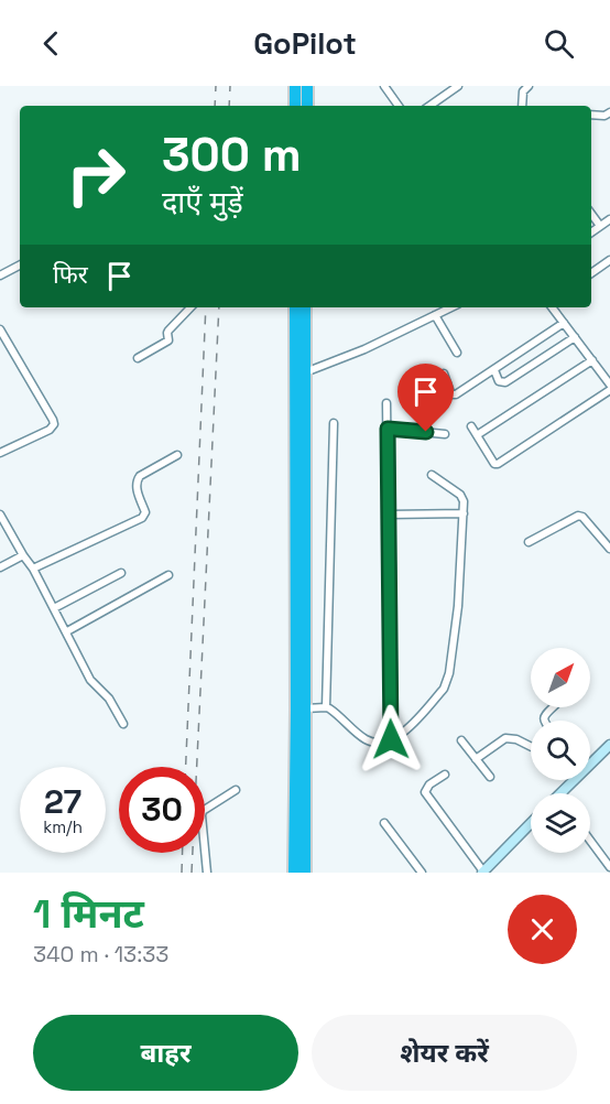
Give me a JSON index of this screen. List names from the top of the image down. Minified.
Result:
{"north":"top right","page":{"header":"GoPilot","turn":["300 m","दाएँ मुड़ें"],"then":"फिर","speed":"27 km/h","limit":"30","heading":["1 मिनट","340 m · 13:33"],"buttons":["बाहर","शेयर करें"]}}
